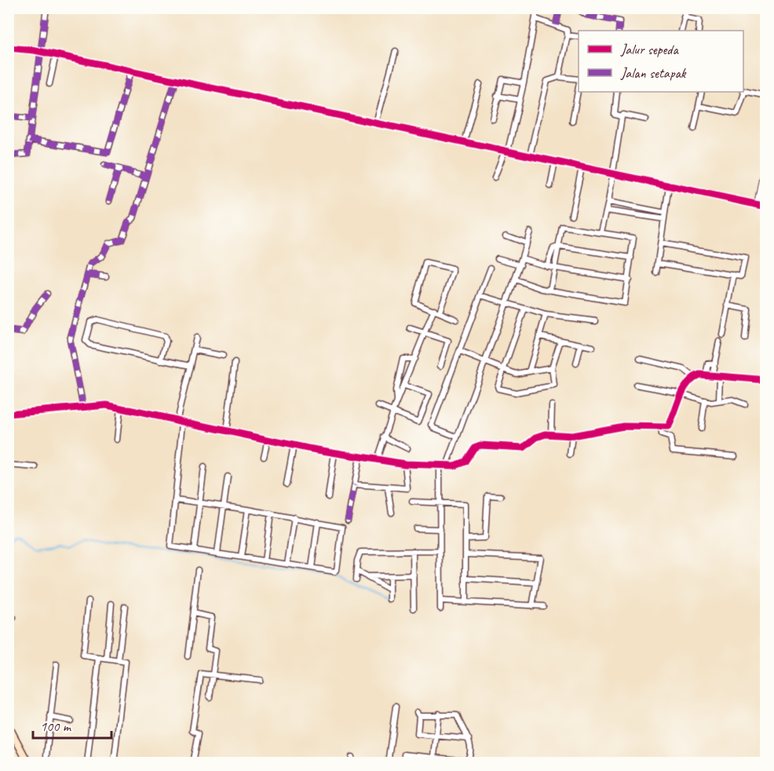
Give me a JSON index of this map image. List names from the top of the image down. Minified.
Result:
{"legend":["Jalur sepeda","Jalan setapak"],"scale_bar":"100 m"}
